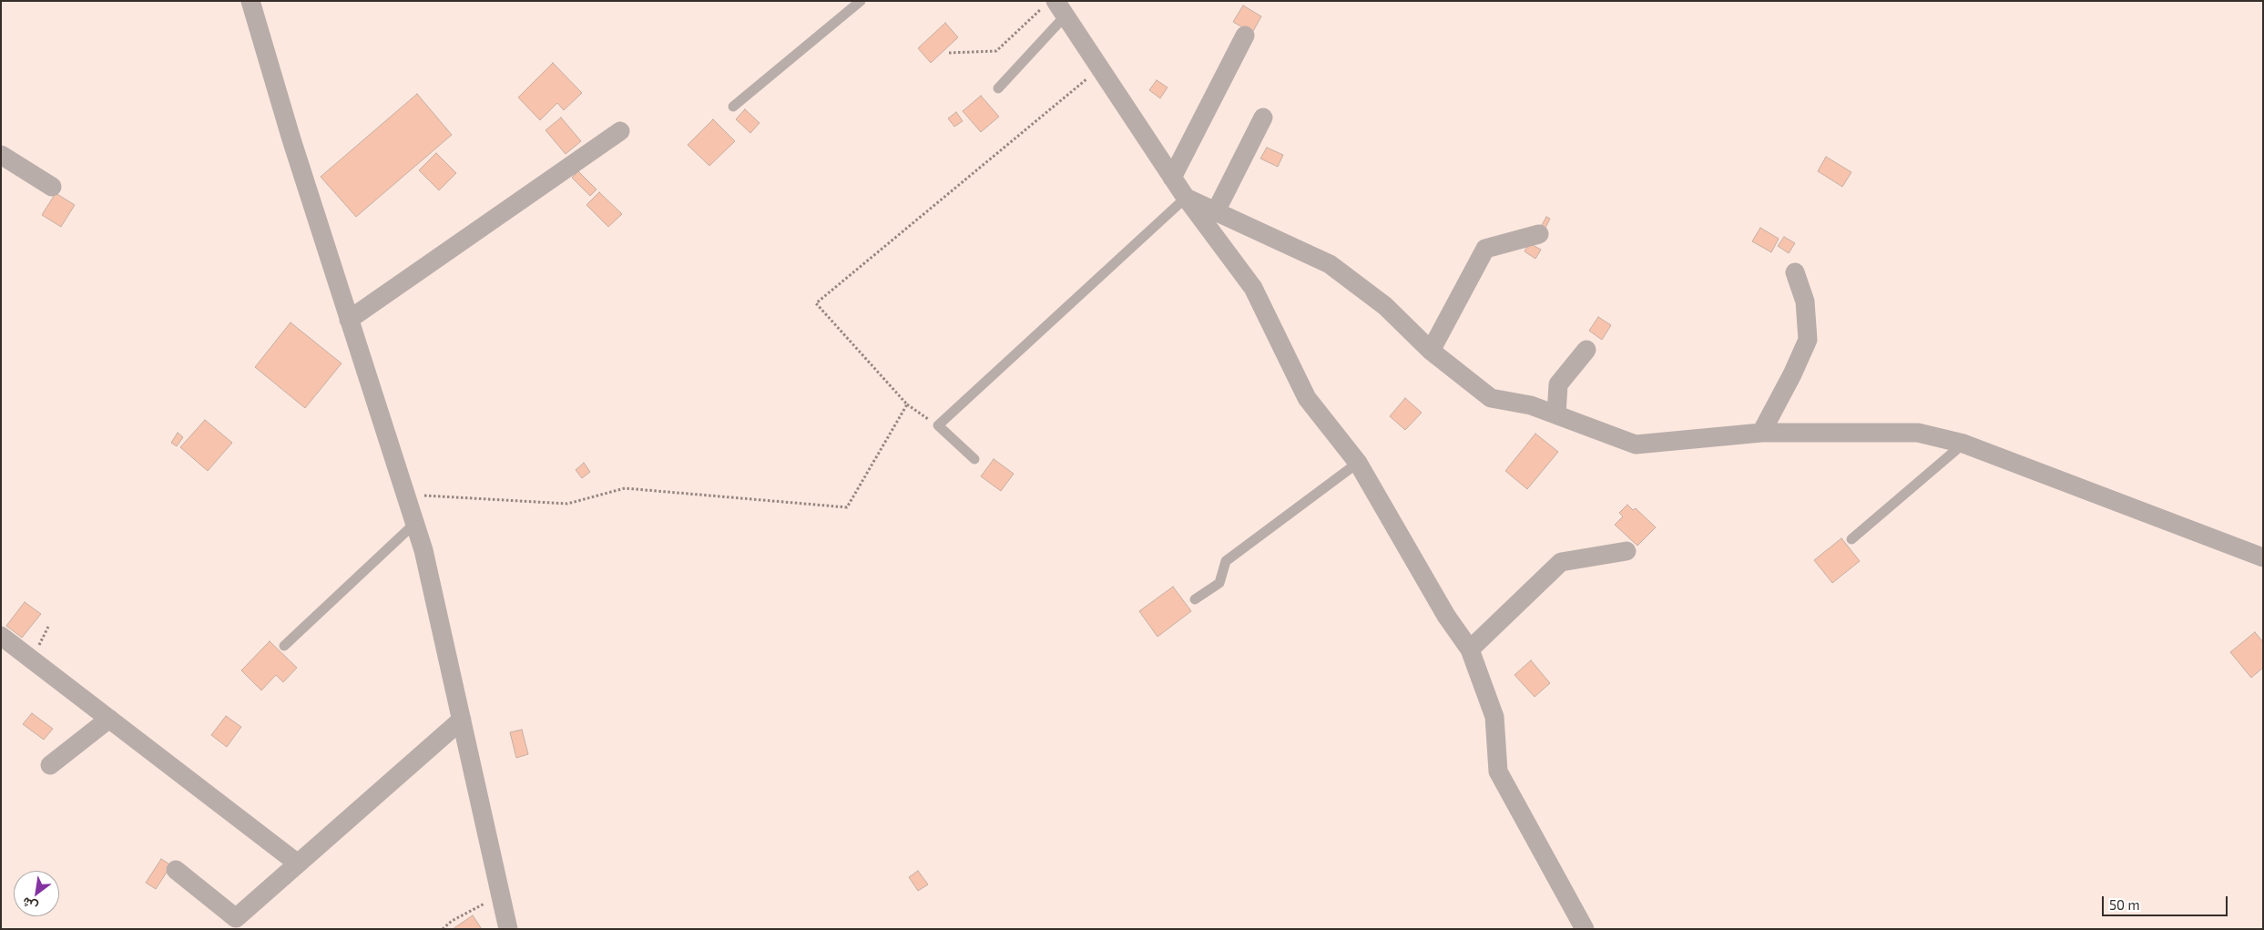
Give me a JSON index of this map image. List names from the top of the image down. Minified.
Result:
{"scale_bar":"50 m","north":"bottom left"}
